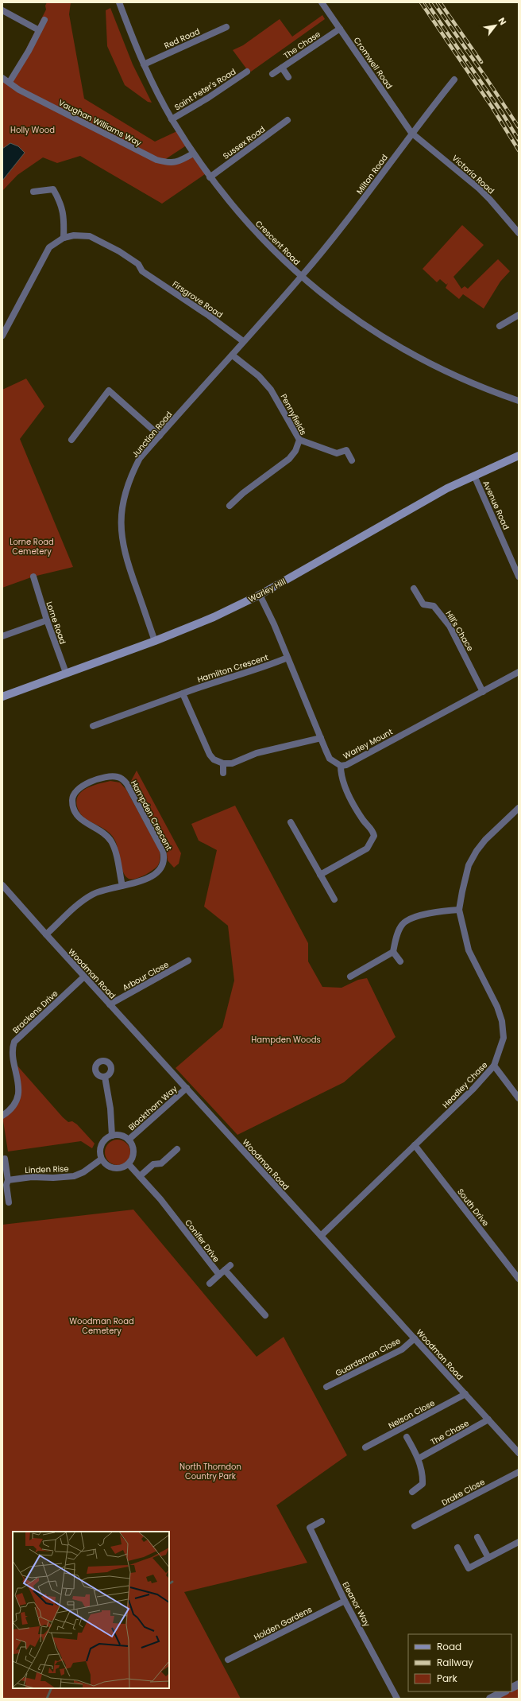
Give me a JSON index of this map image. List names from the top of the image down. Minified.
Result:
{"streets":{"main road":["Warley Hill"],"street":["Red Road","The Chase","Cromwell Road","Saint Peter's Road","Vaughan Williams Way","Sussex Road","Milton Road","Victoria Road","Crescent Road","Firsgrove Road","Pennyfields","Junction Road","Avenue Road","Lorne Road","Hill's Chace","Hamilton Crescent","Warley Mount","Hampden Crescent","Woodman Road","Arbour Close","Brackens Drive","Headley Chase","Blackthorn Way","Linden Rise","South Drive","Conifer Drive","Guardsman Close","Nelson Close","Drake Close","Eleanor Way","Holden Gardens"]},"crossings":[["Red Road","Crescent Road"],["The Chase","Cromwell Road"],["The Chase","Woodman Road"],["Cromwell Road","Milton Road"],["Cromwell Road","Victoria Road"],["Saint Peter's Road","Crescent Road"],["Vaughan Williams Way","Crescent Road"],["Sussex Road","Crescent Road"],["Milton Road","Victoria Road"],["Milton Road","Crescent Road"],["Milton Road","Junction Road"],["Crescent Road","Junction Road"],["Firsgrove Road","Junction Road"],["Pennyfields","Junction Road"],["Junction Road","Warley Hill"],["Avenue Road","Warley Hill"],["Warley Hill","Lorne Road"],["Warley Hill","Warley Mount"],["Hill's Chace","Warley Mount"],["Hamilton Crescent","Warley Mount"],["Hampden Crescent","Woodman Road"],["Woodman Road","Arbour Close"],["Woodman Road","Brackens Drive"],["Woodman Road","Headley Chase"],["Woodman Road","Blackthorn Way"],["Woodman Road","Guardsman Close"],["Woodman Road","Nelson Close"],["Headley Chase","South Drive"],["Blackthorn Way","Linden Rise"],["Blackthorn Way","Conifer Drive"],["Linden Rise","Conifer Drive"],["Eleanor Way","Holden Gardens"]],"parks":["Holly Wood","Lorne Road Cemetery","Hampden Woods","Woodman Road Cemetery","North Thorndon Country Park"],"legend":["Road","Railway","Park"],"north":"top right"}
